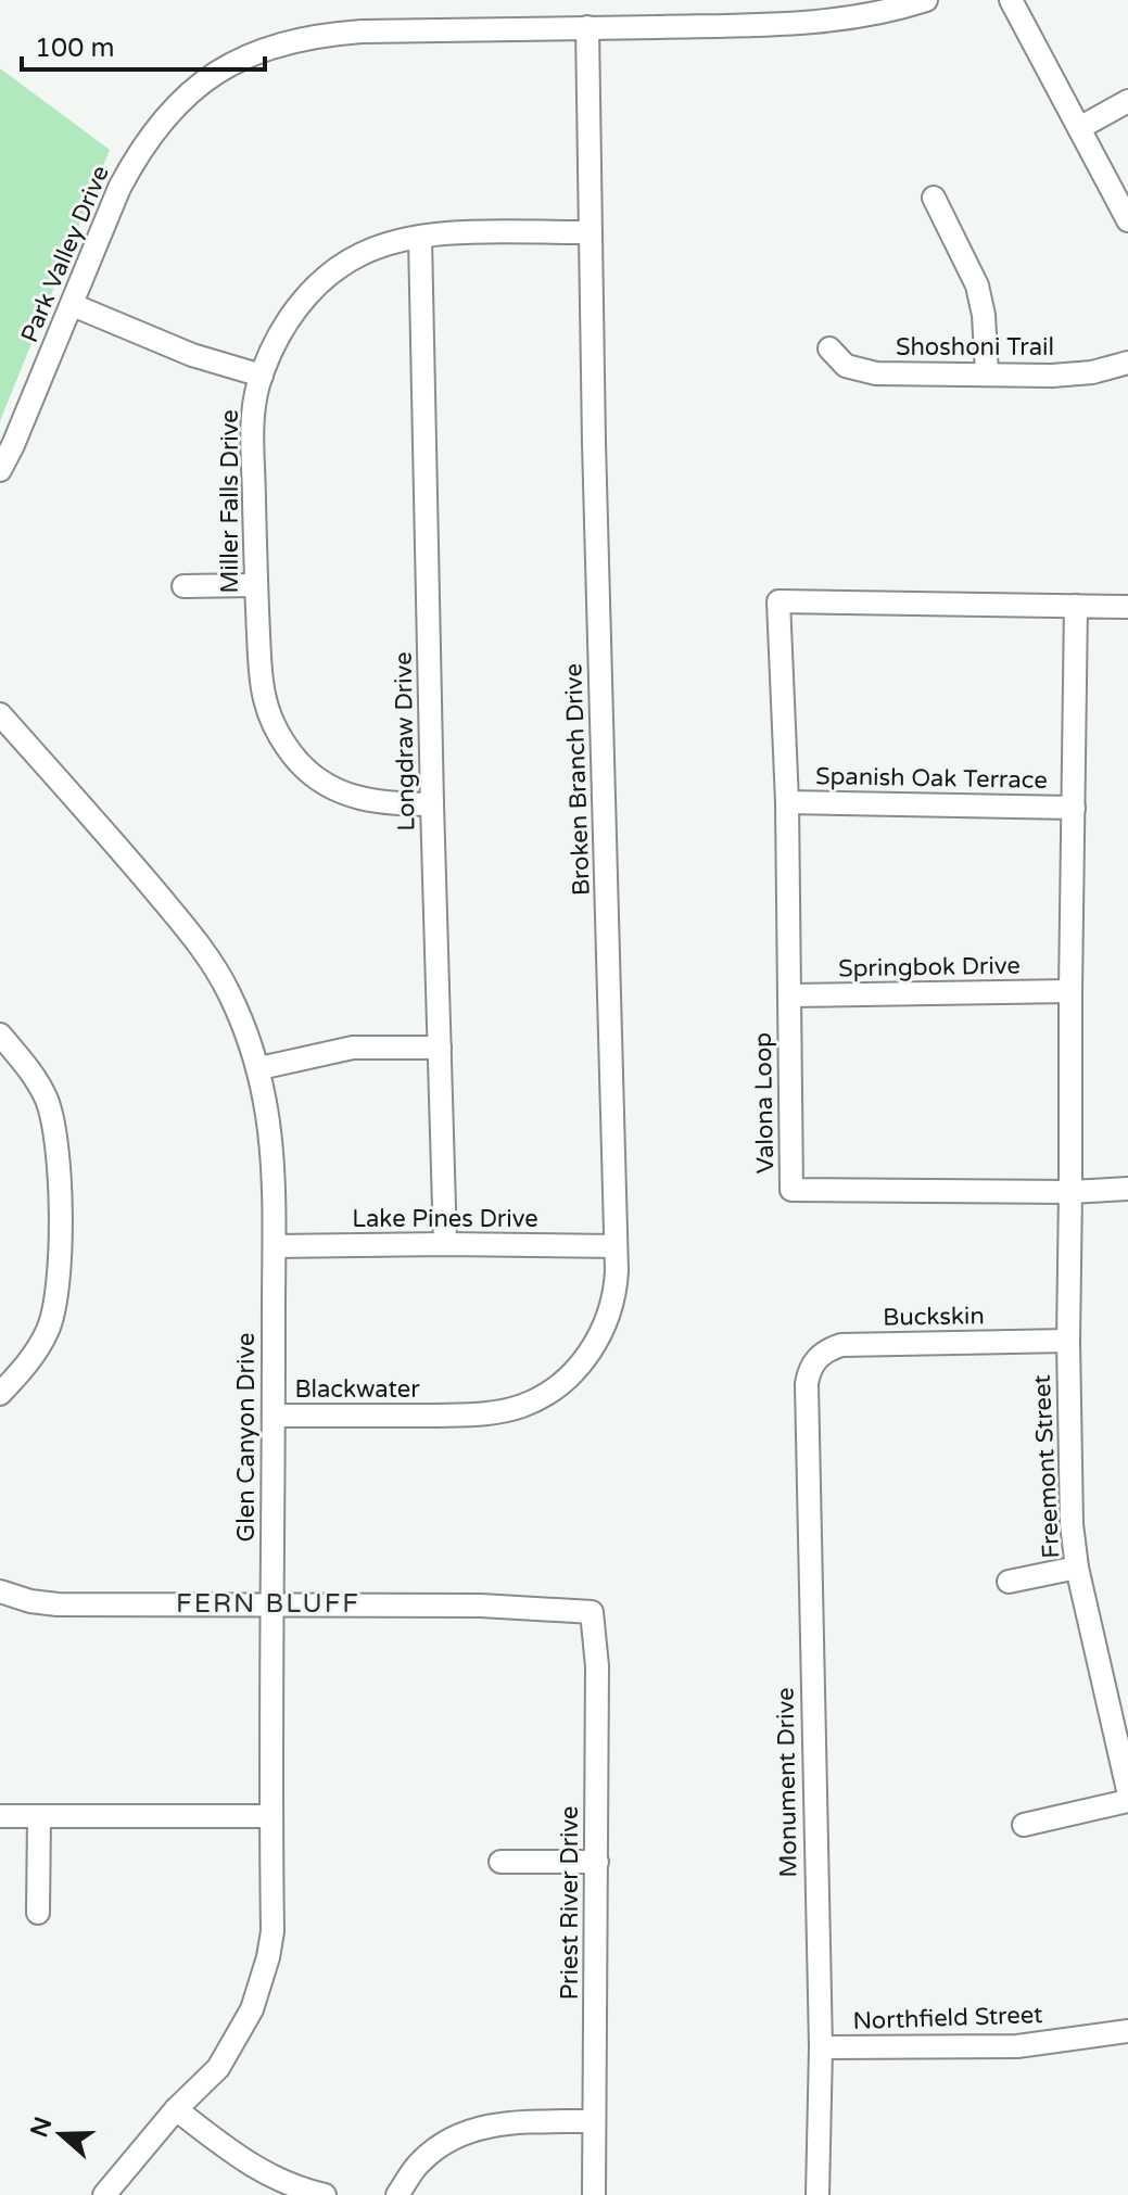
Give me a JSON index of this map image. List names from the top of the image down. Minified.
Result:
{"streets":{"street":["Park Valley Drive","Shoshoni Trail","Miller Falls Drive","Longdraw Drive","Spanish Oak Terrace","Broken Branch Drive","Springbok Drive","Valona Loop","Lake Pines Drive","Buckskin","Blackwater","Glen Canyon Drive","Freemont Street","Monument Drive","Priest River Drive","Northfield Street"]},"crossings":[["Park Valley Drive","Broken Branch Drive"],["Miller Falls Drive","Longdraw Drive"],["Miller Falls Drive","Broken Branch Drive"],["Longdraw Drive","Lake Pines Drive"],["Spanish Oak Terrace","Valona Loop"],["Broken Branch Drive","Lake Pines Drive"],["Broken Branch Drive","Blackwater"],["Springbok Drive","Valona Loop"],["Valona Loop","Freemont Street"],["Lake Pines Drive","Glen Canyon Drive"],["Buckskin","Freemont Street"],["Buckskin","Monument Drive"],["Blackwater","Glen Canyon Drive"],["Glen Canyon Drive","Priest River Drive"],["Monument Drive","Northfield Street"]],"districts":["FERN BLUFF"],"scale_bar":"100 m","north":"left"}
